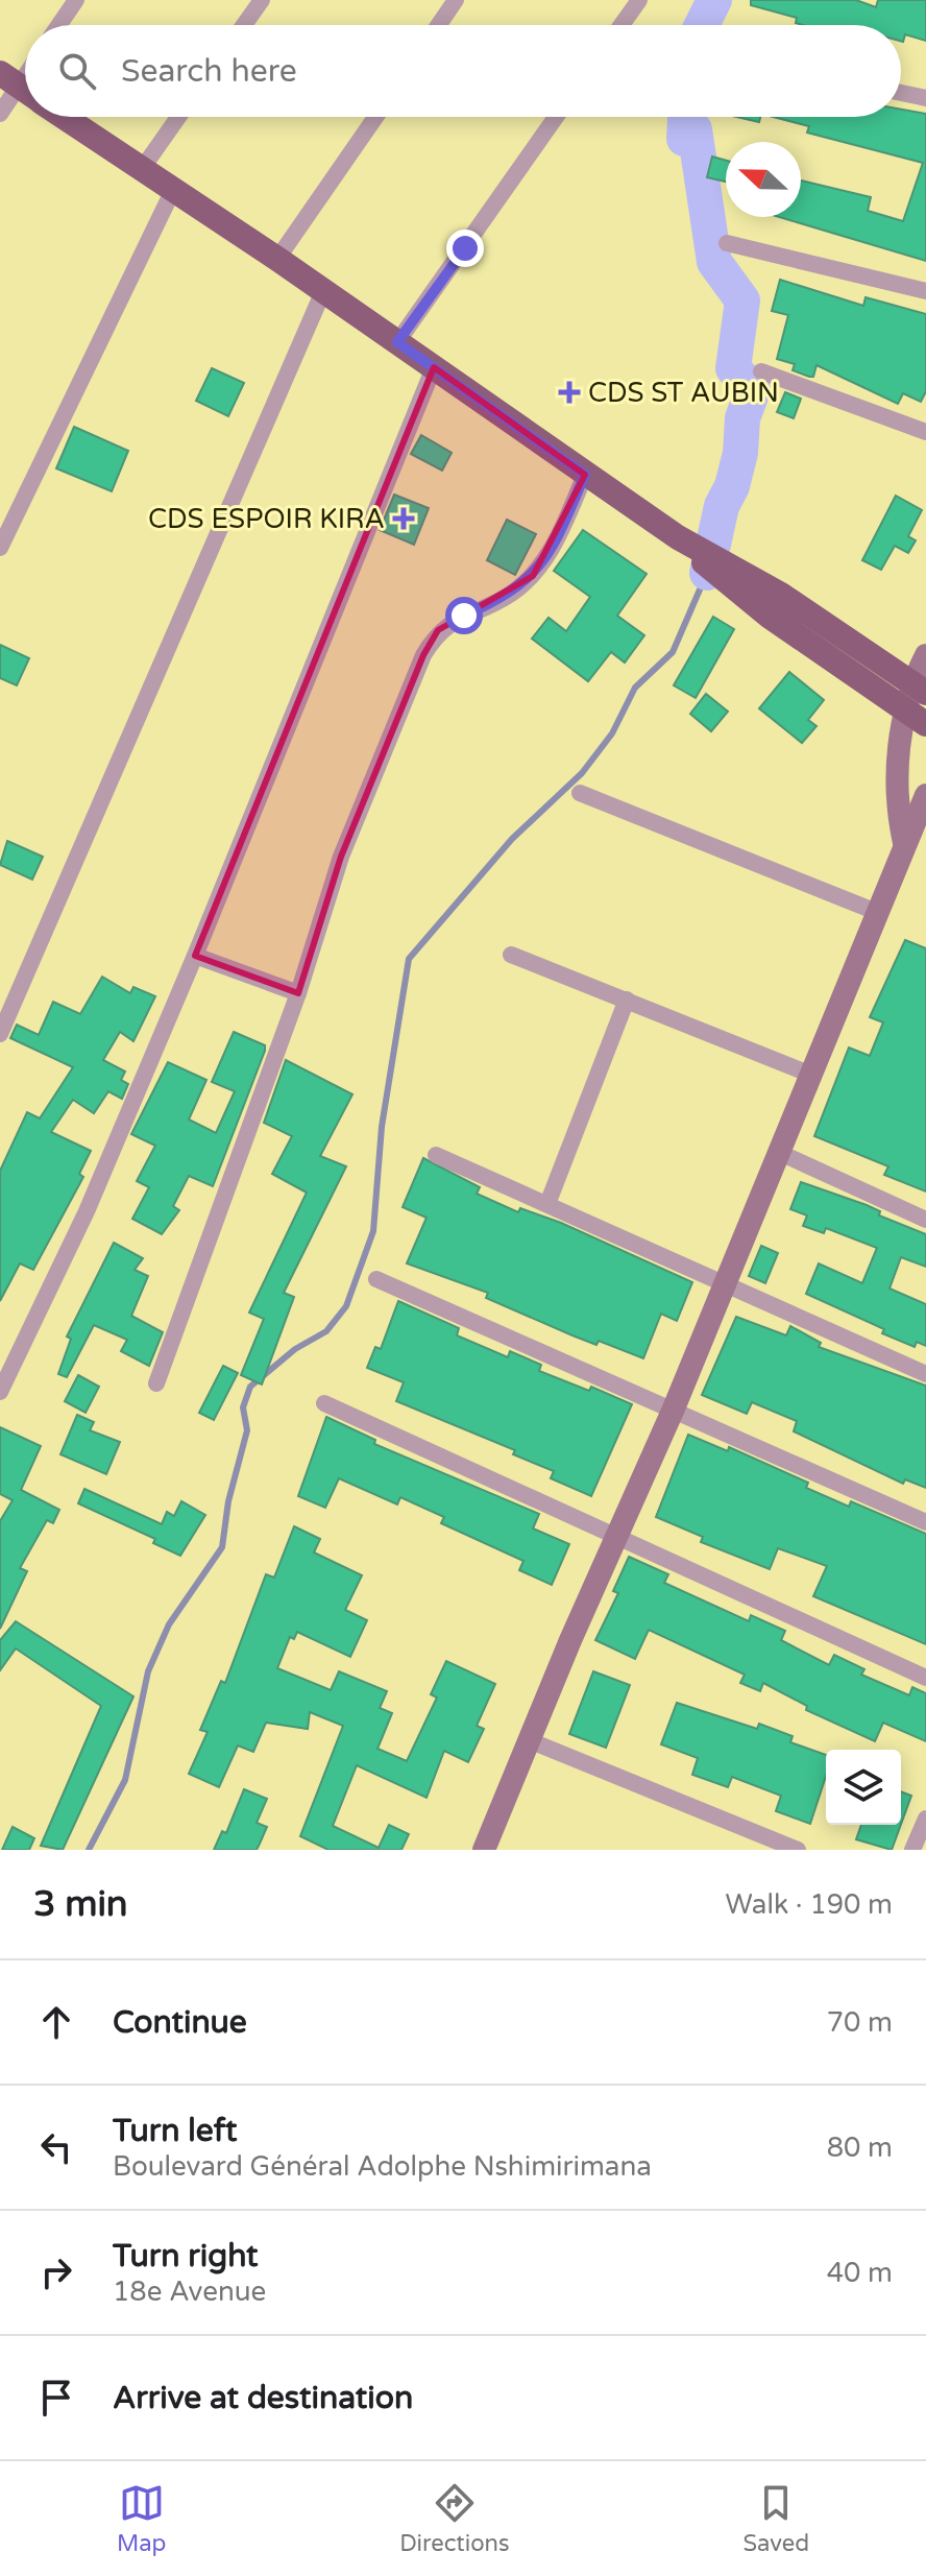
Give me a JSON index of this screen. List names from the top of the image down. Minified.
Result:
{"places":{"health":["CDS ST AUBIN","CDS ESPOIR KIRA"]},"north":"left","page":{"search":"Search here","heading":["3 min","Walk · 190 m"],"list":[["Continue","70 m"],["Turn left","Boulevard Général Adolphe Nshimirimana","80 m"],["Turn right","18e Avenue","40 m"],"Arrive at destination"],"nav":["Map","Directions","Saved"]}}
